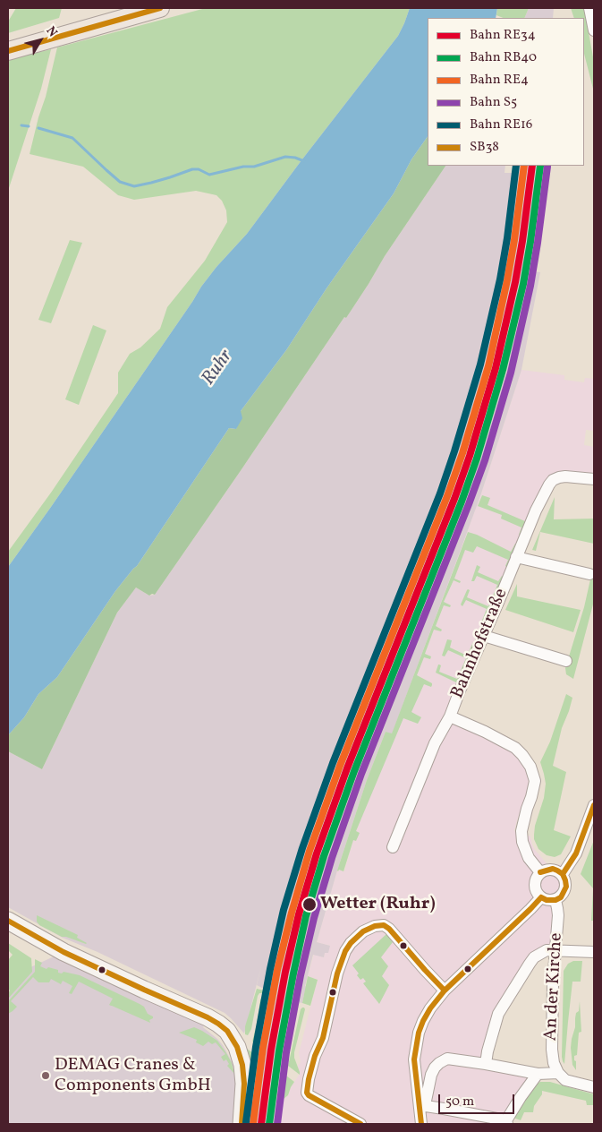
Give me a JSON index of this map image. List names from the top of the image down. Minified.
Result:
{"streets":{"street":["Bahnhofstraße","An der Kirche"]},"water":["Ruhr"],"places":["Wetter (Ruhr)","DEMAG Cranes & Components GmbH"],"lines":["transit line SB38","rail line RE34","rail line RB40","rail line RE4","rail line RE16","rail line S5"],"legend":["Bahn RE34","Bahn RB40","Bahn RE4","Bahn S5","Bahn RE16","SB38"],"scale_bar":"50 m","north":"top right"}
